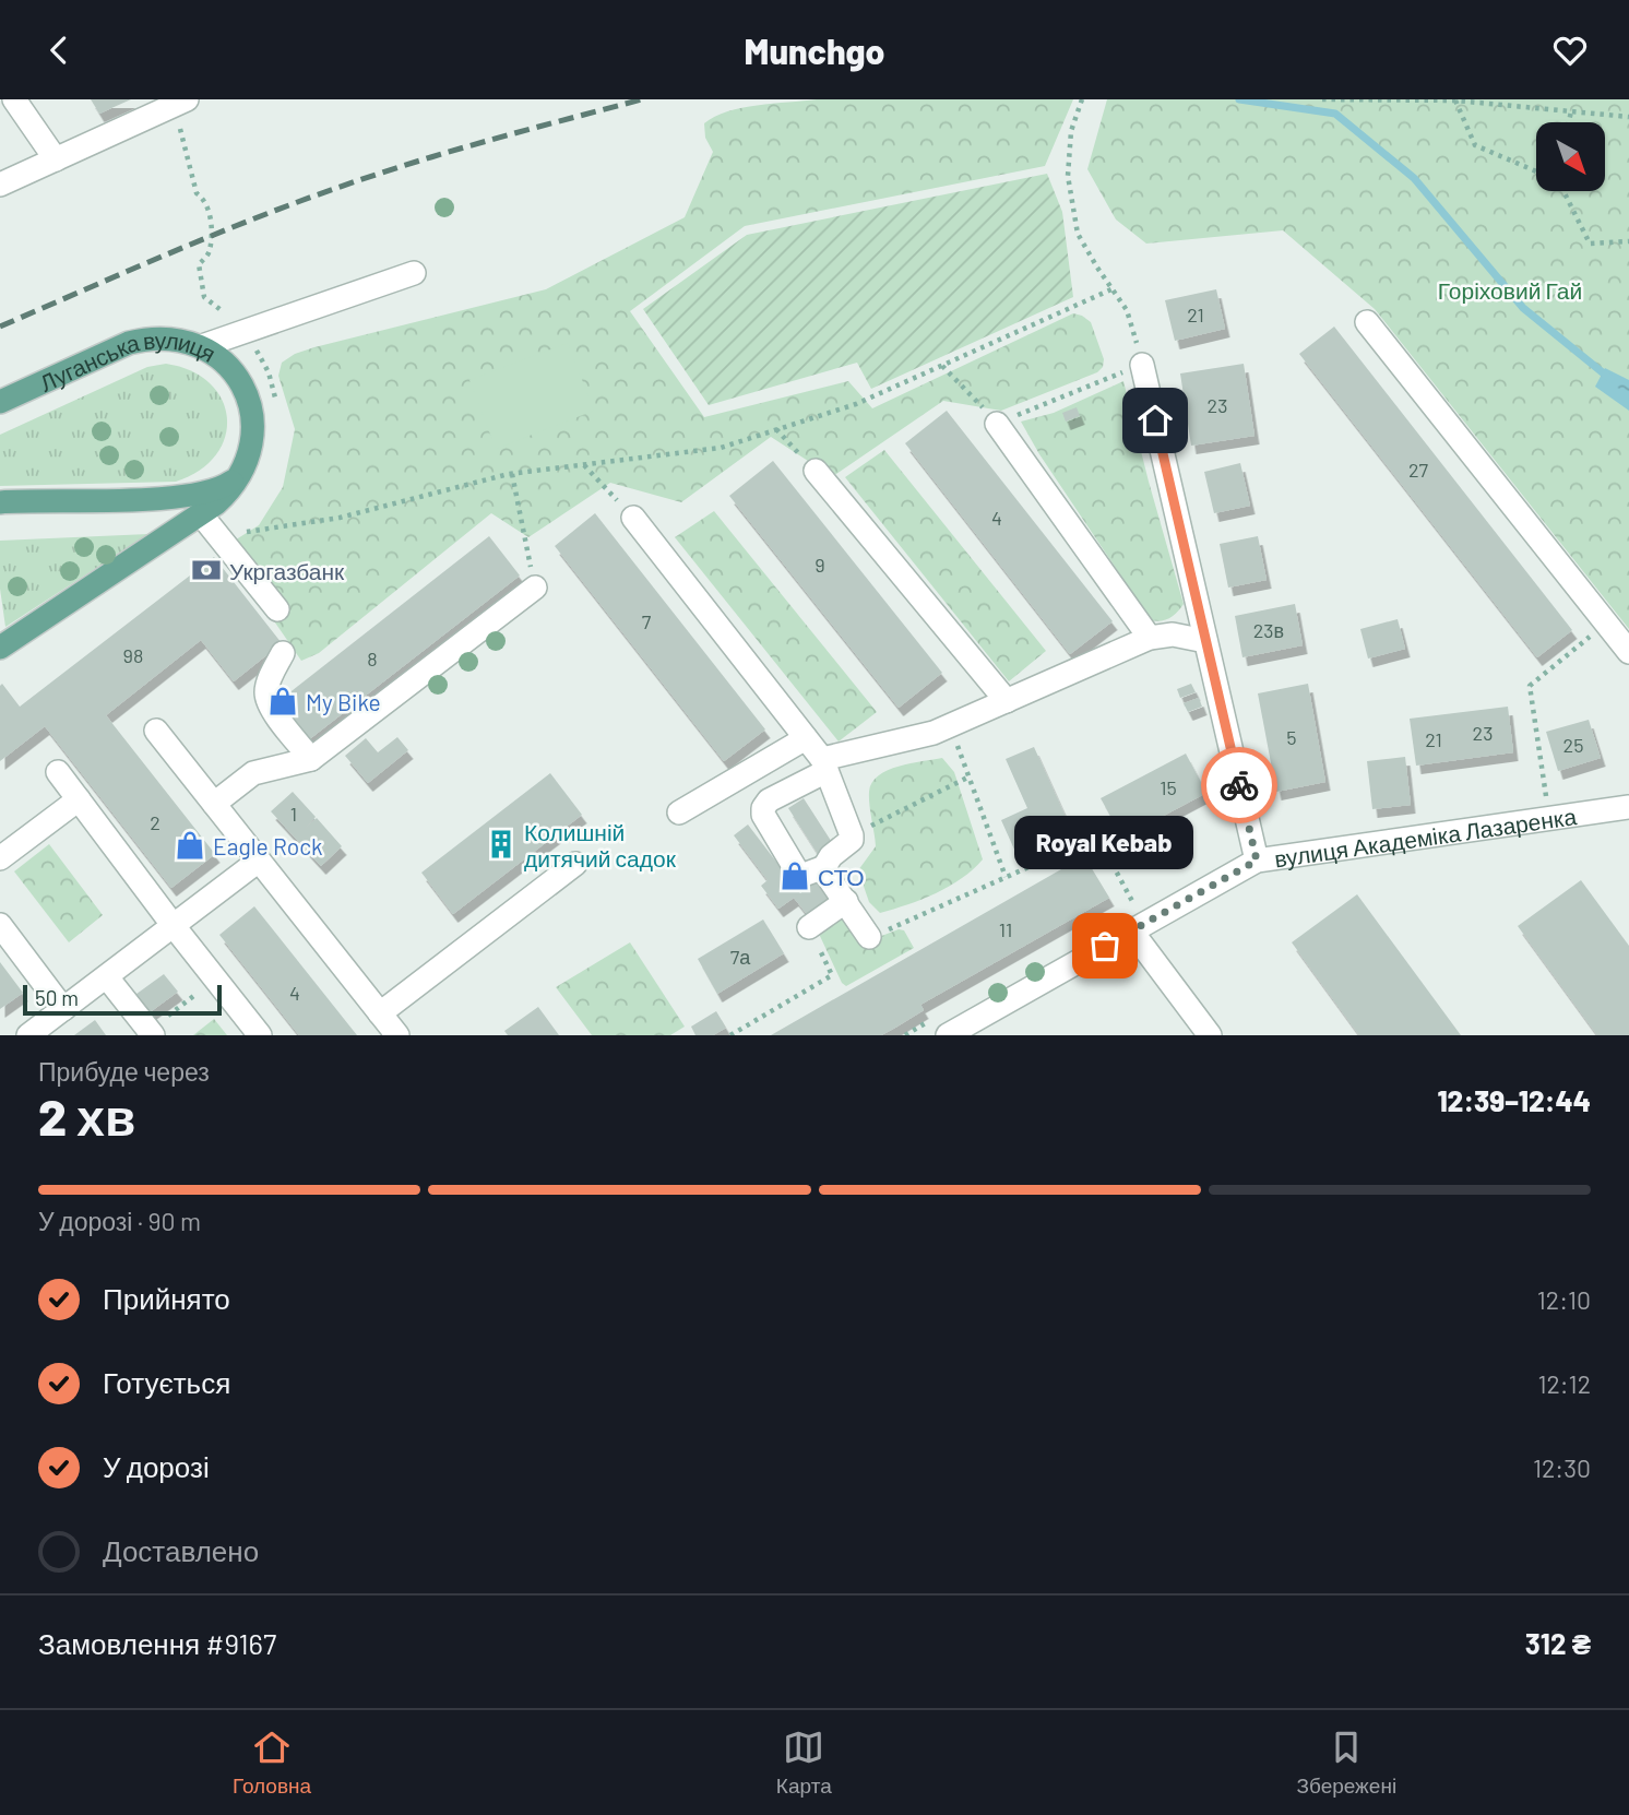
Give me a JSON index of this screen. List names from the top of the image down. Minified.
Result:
{"streets":{"main road":["Луганська вулиця"],"street":["вулиця Академіка Лазаренка"]},"parks":["Горіховий Гай"],"places":{"bank":["Укргазбанк"],"shop":["My Bike","Eagle Rock","СТО"],"building":["Колишній дитячий садок"],"other":["Royal Kebab"]},"house_numbers":["21","23","27","4","9","7","23в","98","8","23","5","21","25","15","1","2","11","7а","4"],"scale_bar":"50 m","north":"bottom right","page":{"header":"Munchgo","bubble":"Royal Kebab","scale":"50 m","heading":["2 хв","Прибуде через","12:39–12:44"],"panel":["Замовлення #9167","312 ₴"],"bar":"У дорозі · 90 m","list":[["Прийнято","12:10"],["Готується","12:12"],["У дорозі","12:30"],"Доставлено"],"tabs":["Головна","Карта","Збережені"]}}
